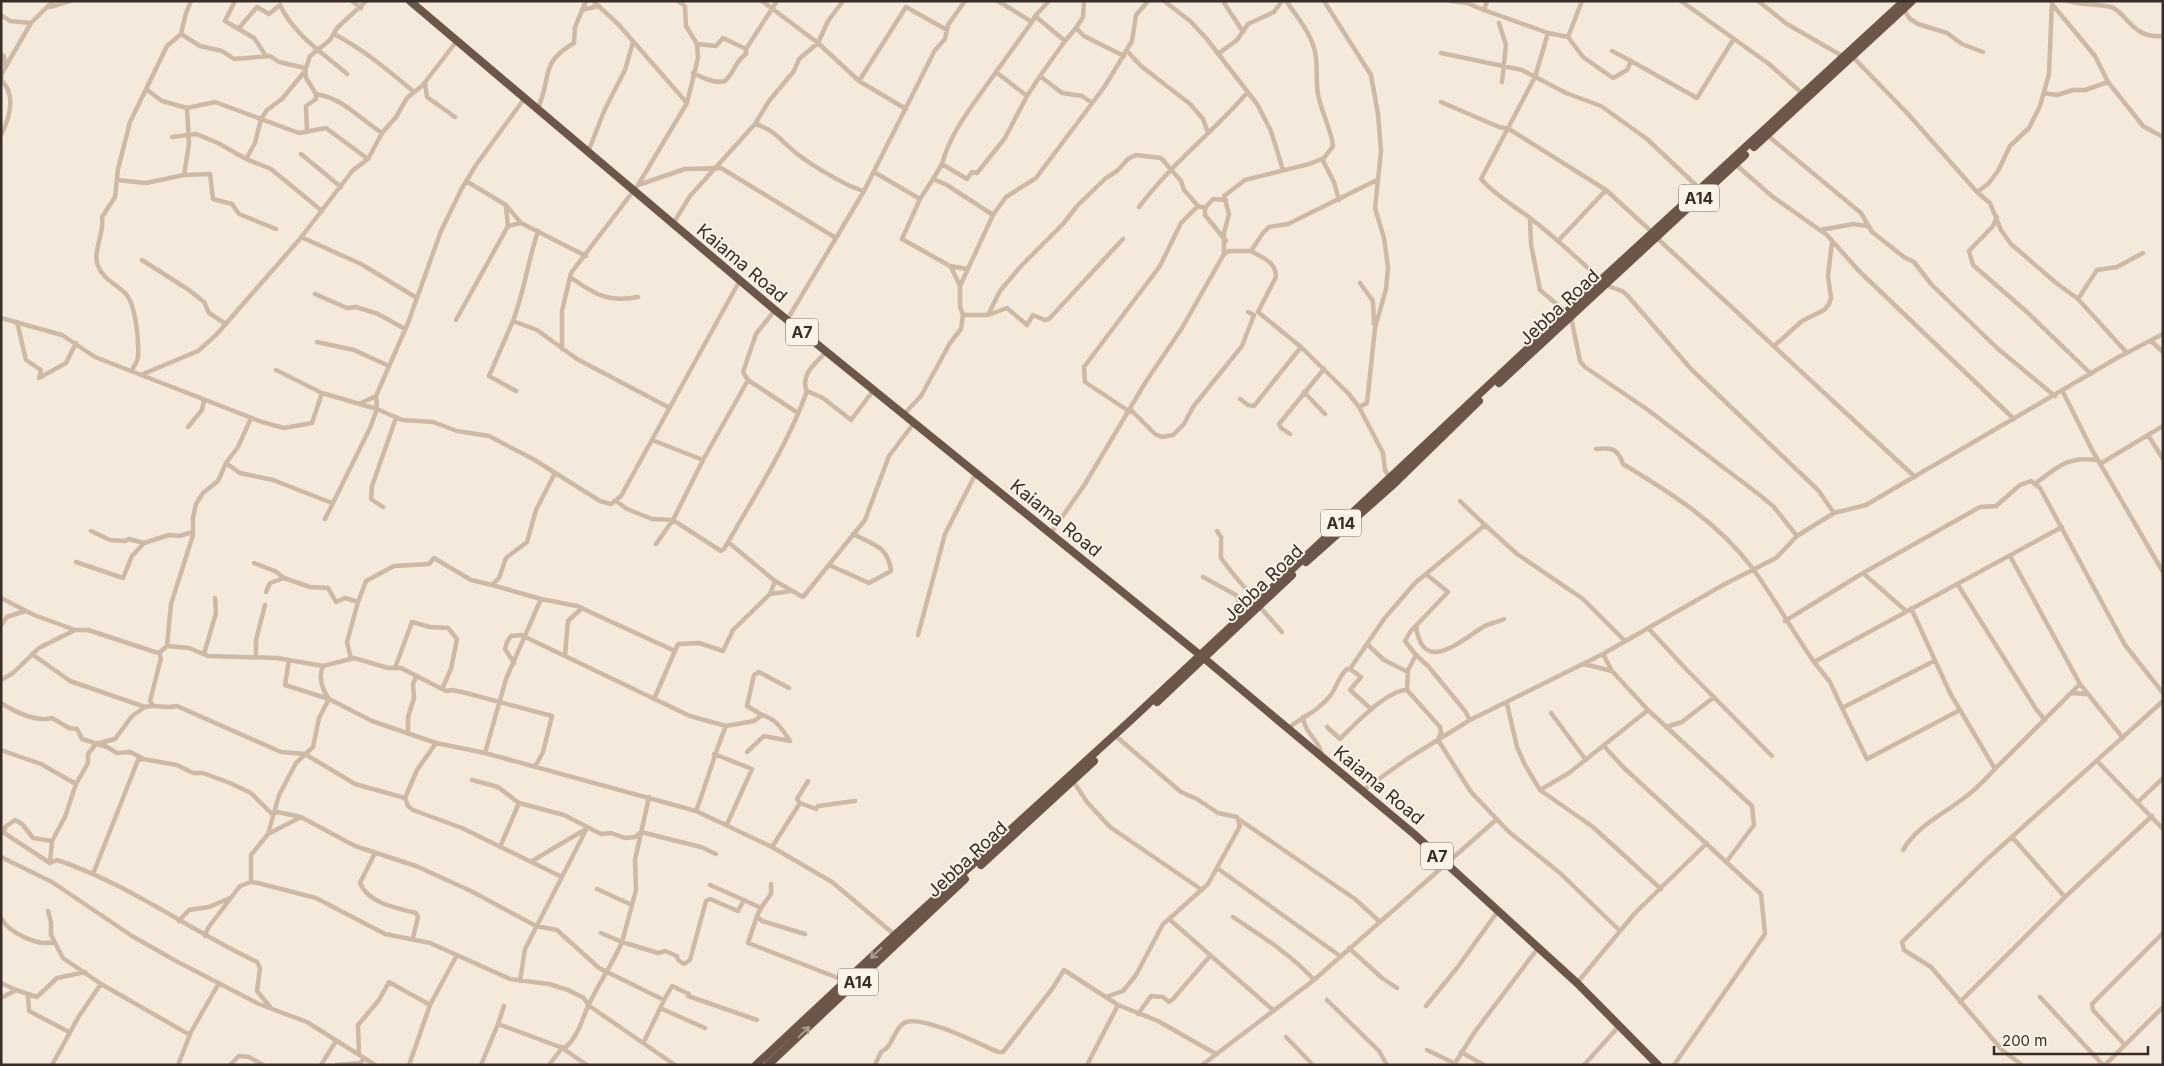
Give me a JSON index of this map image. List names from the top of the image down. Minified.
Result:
{"streets":{"highway":["A14","Kaiama Road","Jebba Road","A7"]},"crossings":[["Kaiama Road","Jebba Road"]],"scale_bar":"200 m"}
